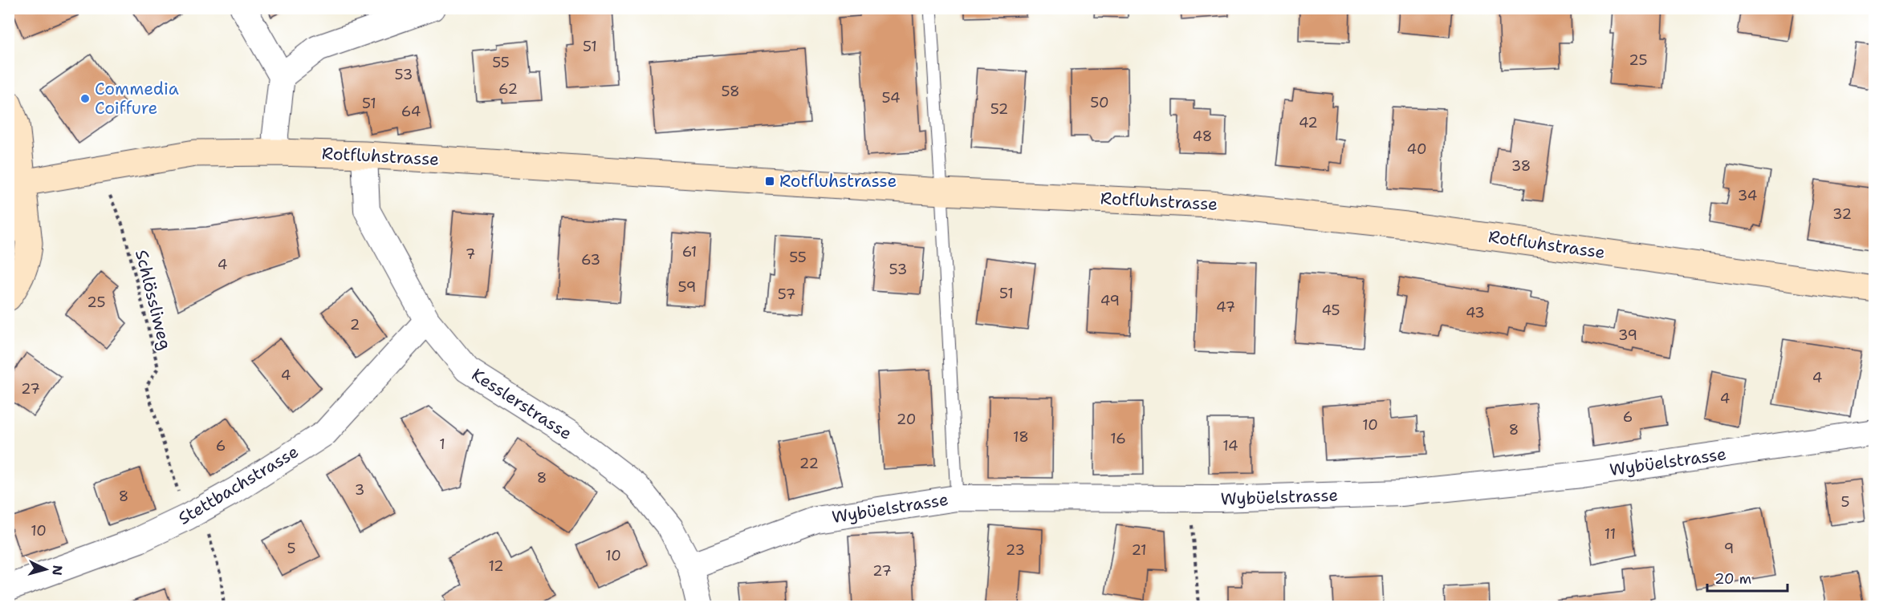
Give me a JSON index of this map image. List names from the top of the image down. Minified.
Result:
{"streets":{"main road":["Rotfluhstrasse"],"street":["Kesslerstrasse","Wybüelstrasse","Stettbachstrasse"],"path":["Schlössliweg"]},"crossings":[["Rotfluhstrasse","Schlössliweg"],["Rotfluhstrasse","Kesslerstrasse"],["Schlössliweg","Stettbachstrasse"],["Kesslerstrasse","Wybüelstrasse"],["Kesslerstrasse","Stettbachstrasse"]],"places":{"other":["Commedia Coiffure"],"transit":["Rotfluhstrasse"]},"house_numbers":["51","25","55","53","62","58","54","50","51","52","64","42","48","40","38","34","32","61","7","55","63","4","53","59","51","57","49","25","47","45","43","2","39","4","4","27","4","6","20","10","8","18","16","1","6","14","22","8","3","8","5","10","11","5","9","23","21","10","12","27"],"scale_bar":"20 m","north":"right"}
